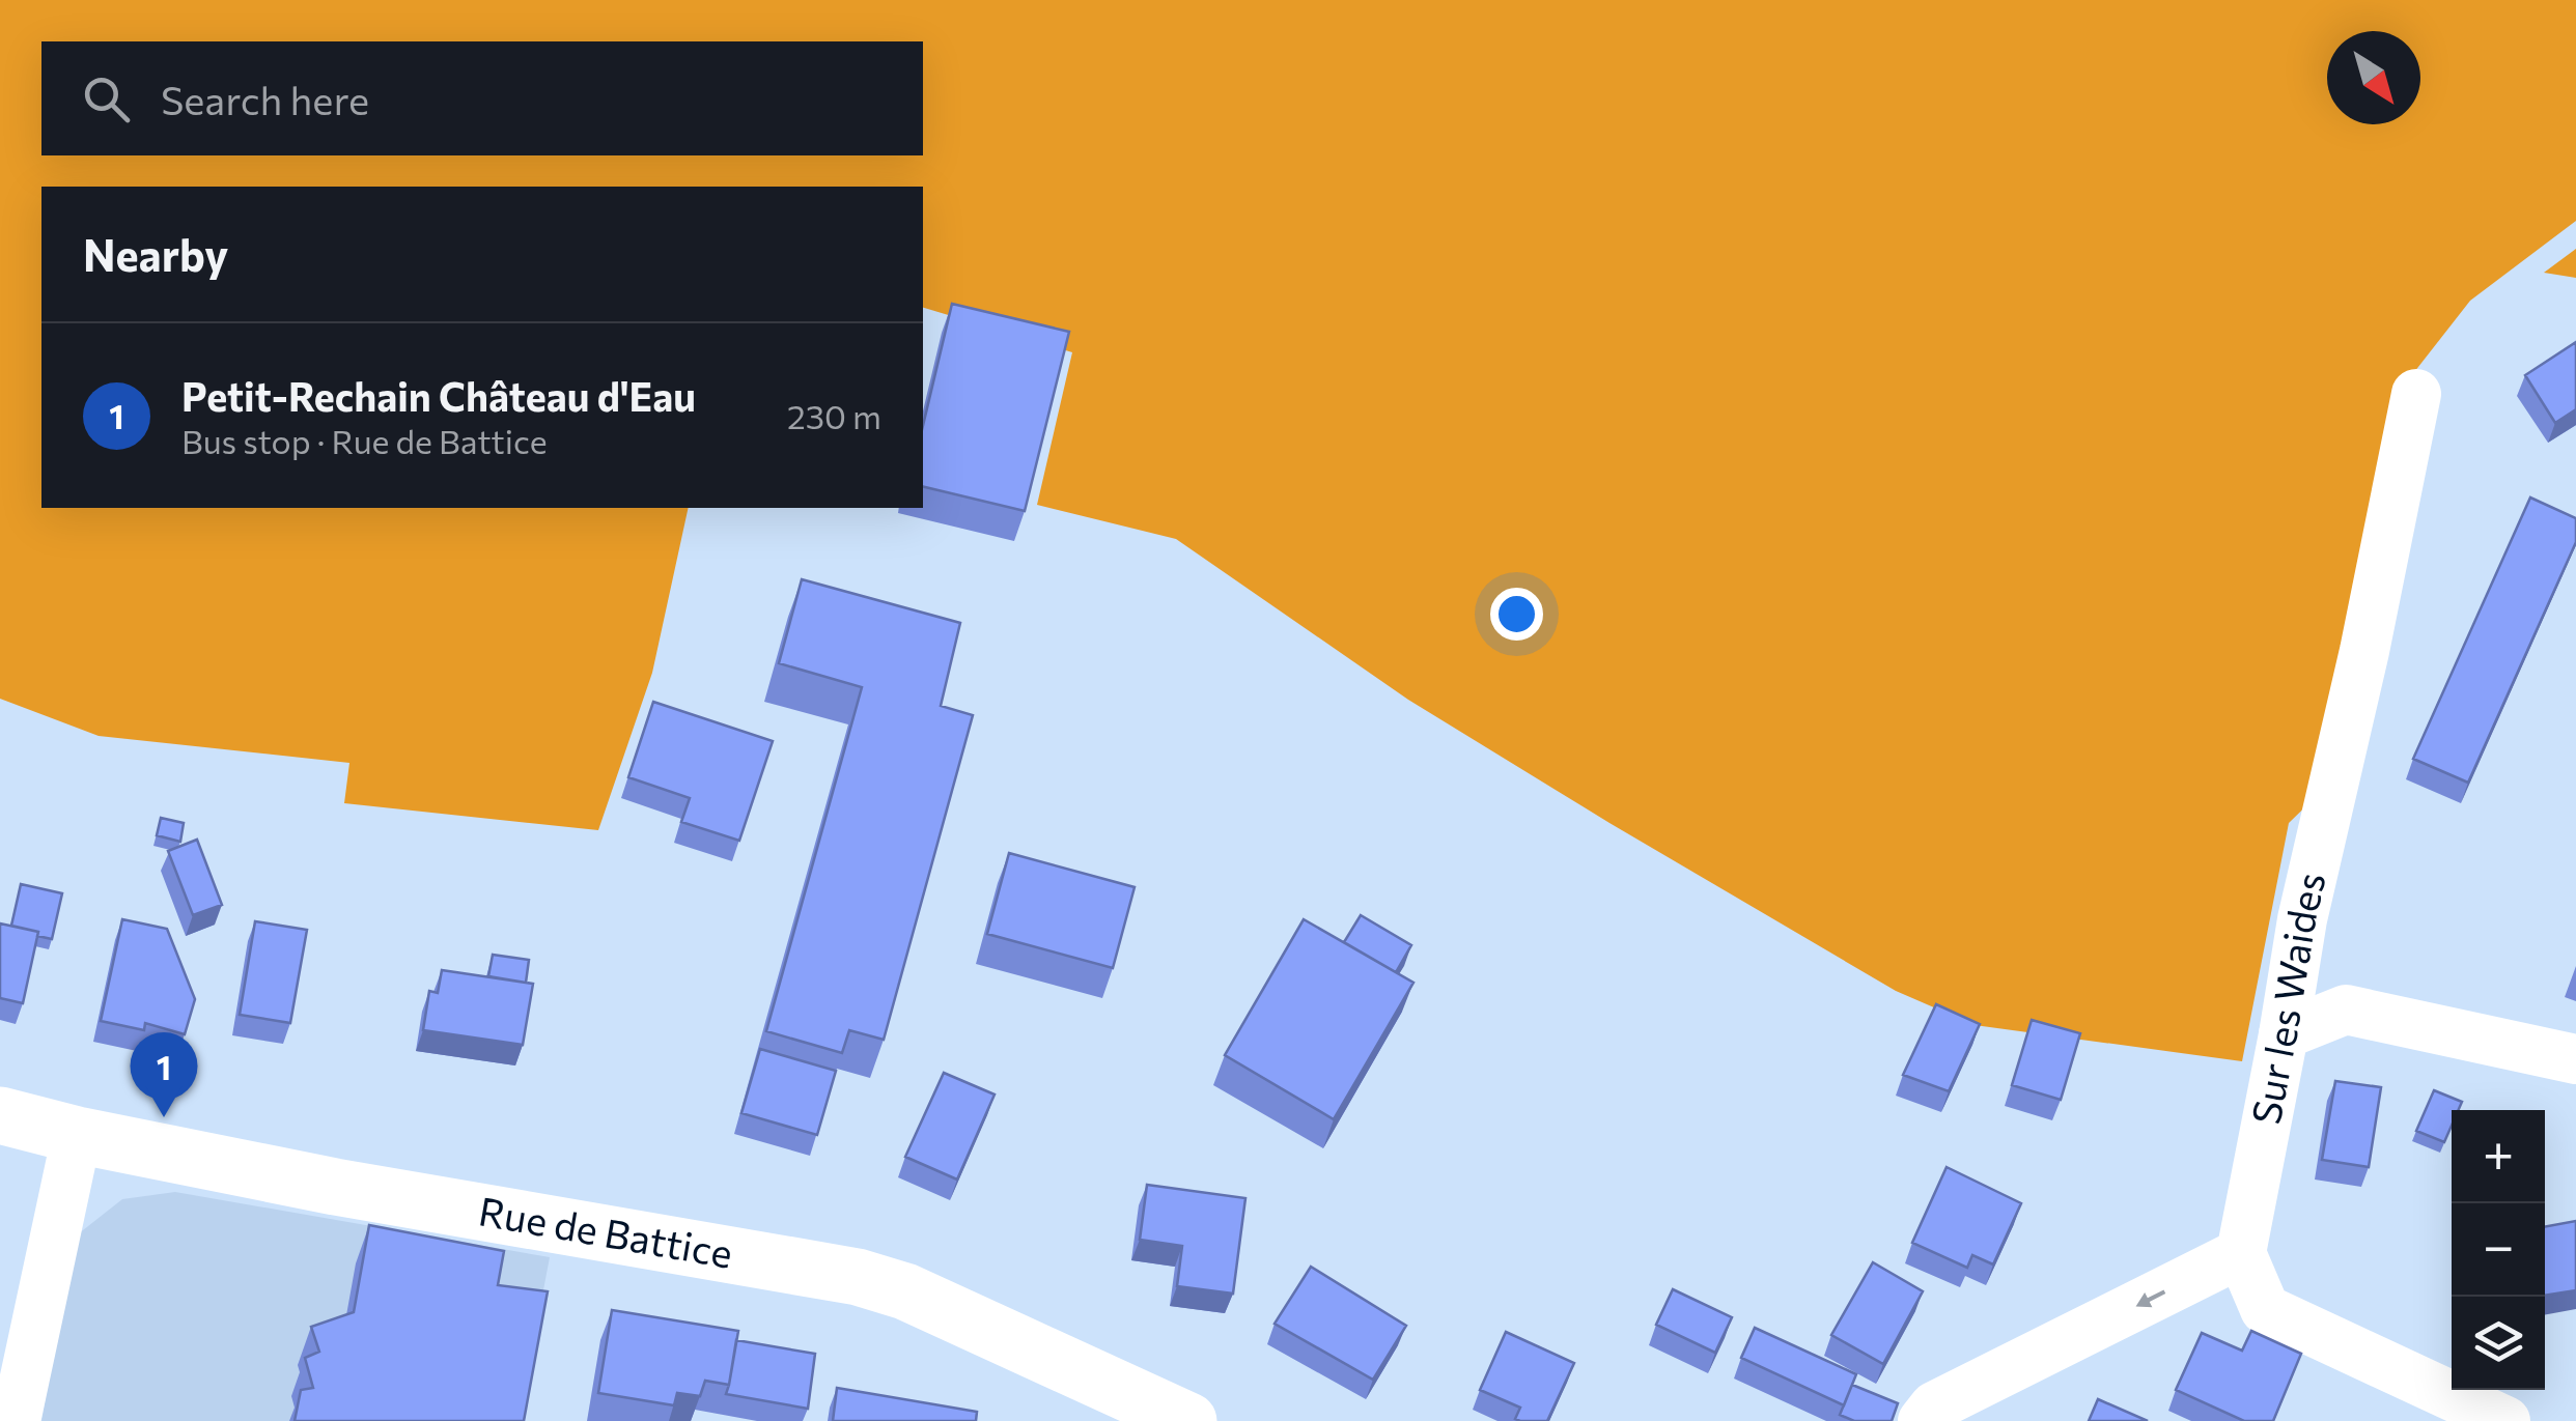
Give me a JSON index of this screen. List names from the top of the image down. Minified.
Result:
{"streets":{"main road":["Rue de Battice"],"street":["Sur les Waides"]},"north":"bottom right","page":{"search":"Search here","heading":"Nearby","list":[{"mark":"1","name":"Petit-Rechain Château d'Eau","note":"Bus stop · Rue de Battice","value":"230 m"}],"pins":"1","map_buttons":["+","−"]}}
